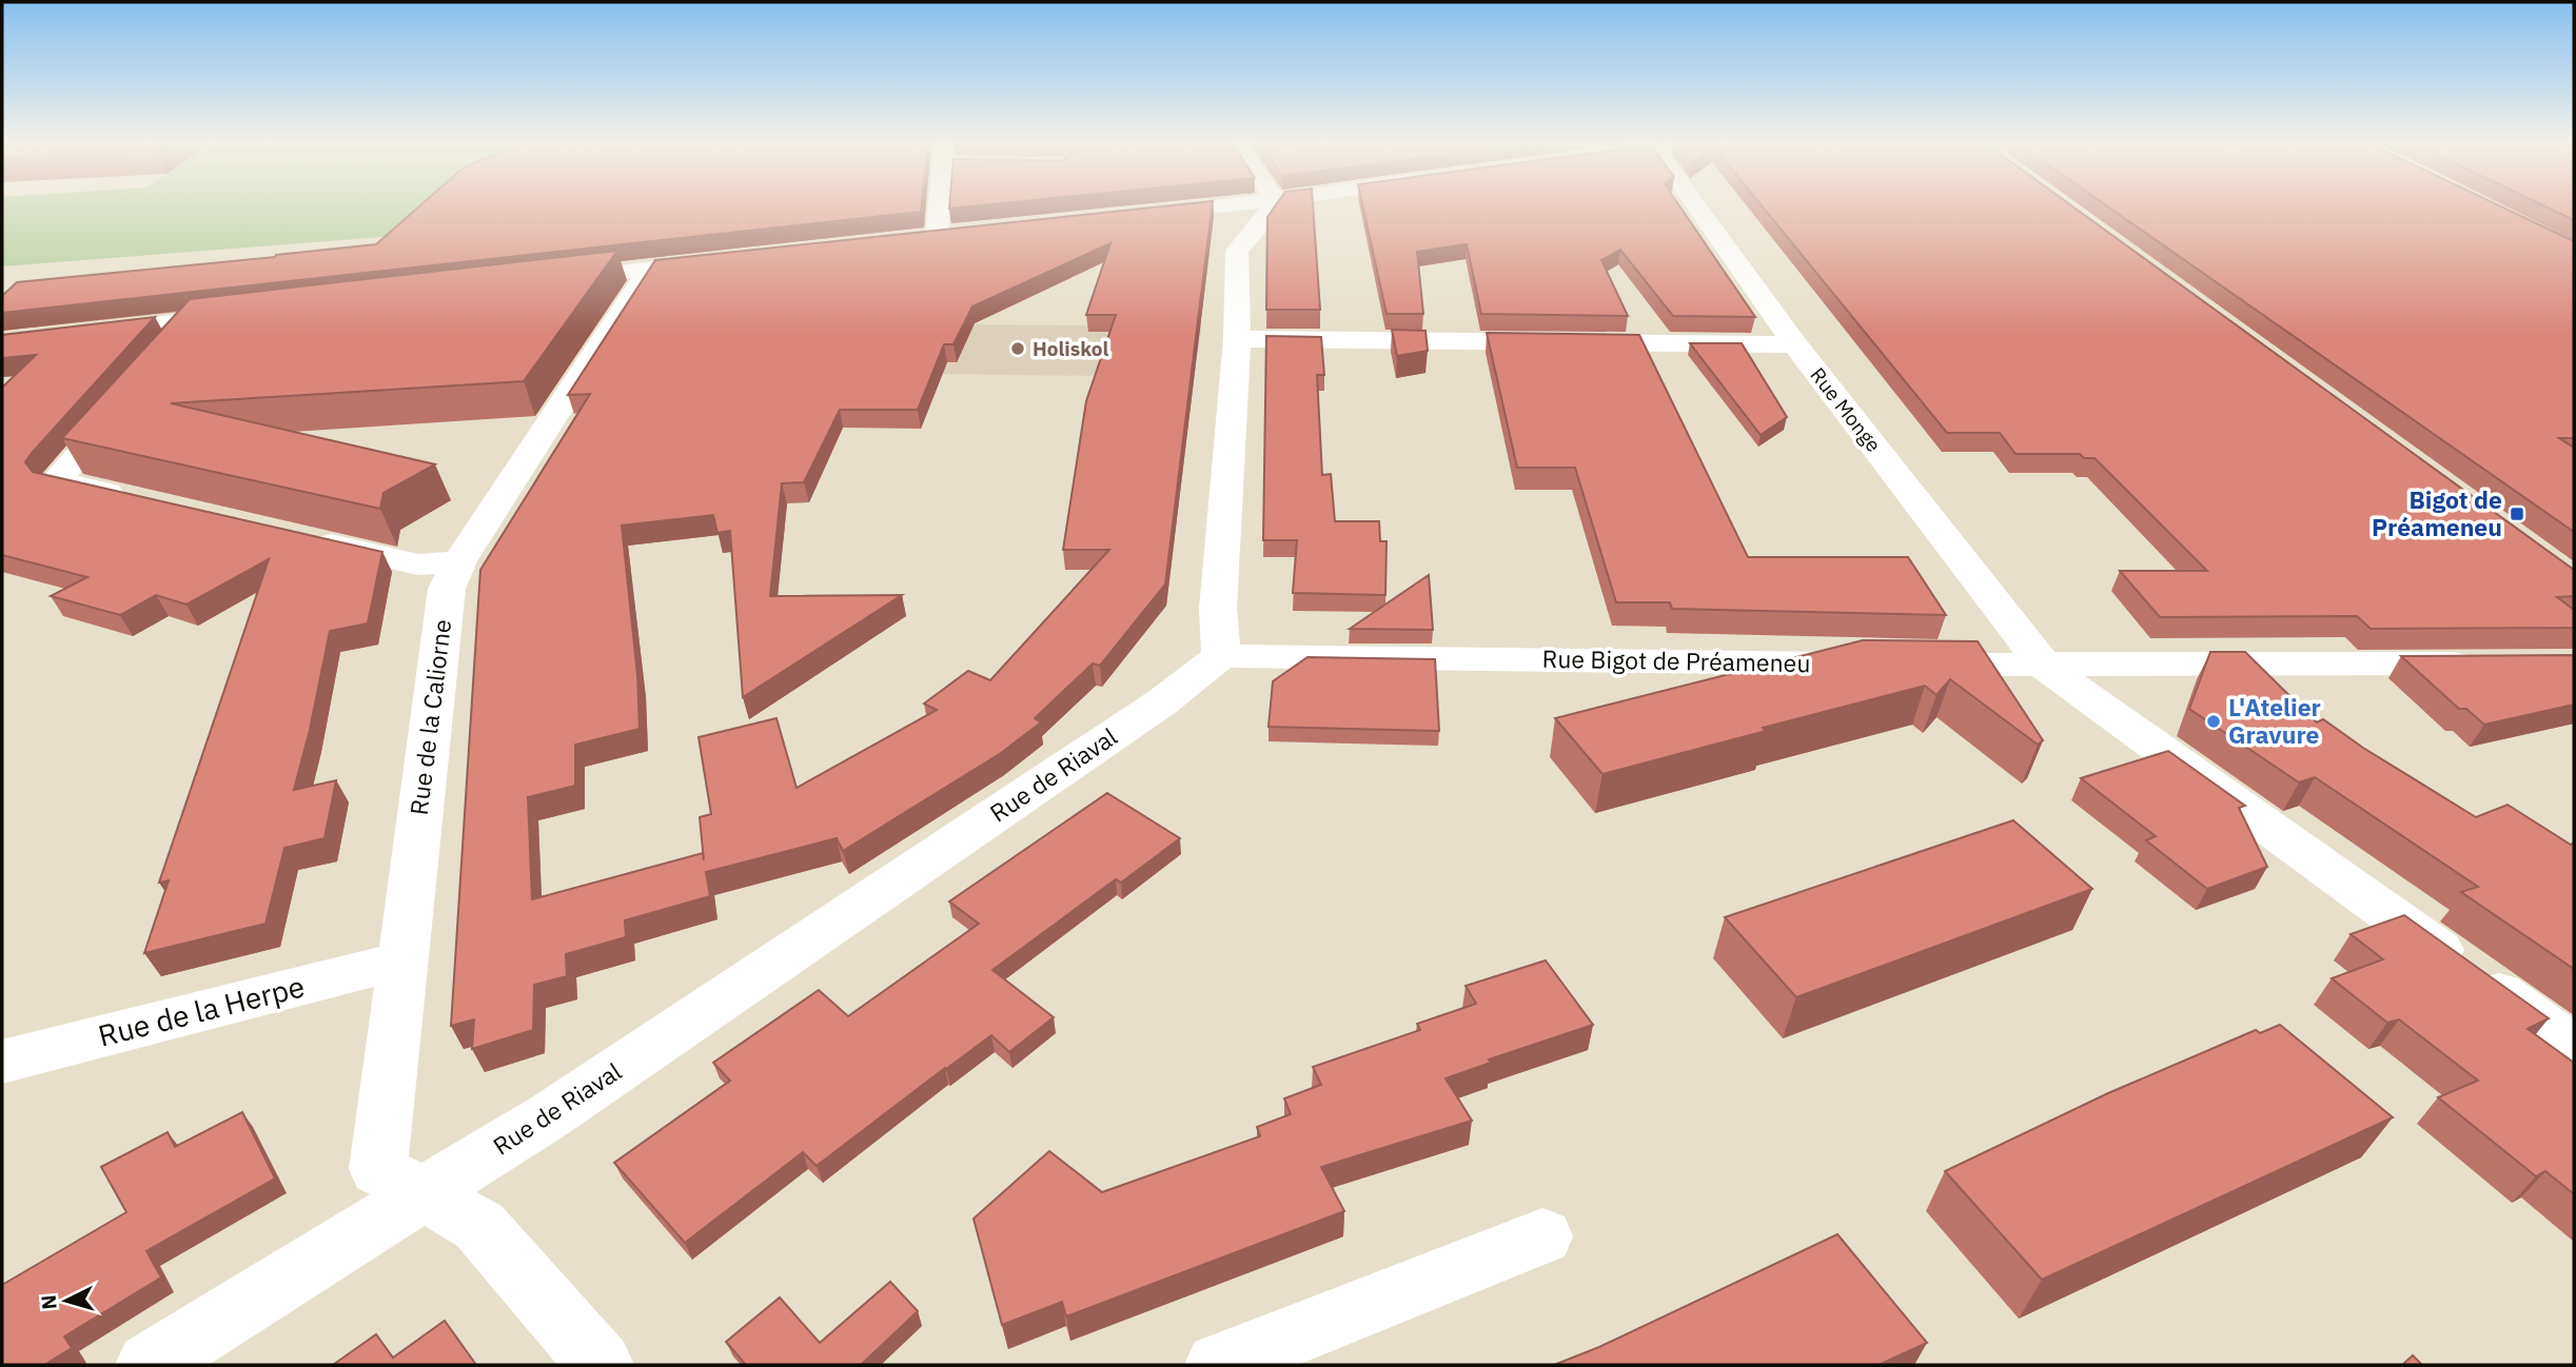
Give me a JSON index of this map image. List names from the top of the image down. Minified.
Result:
{"streets":{"street":["Rue Monge","Rue Bigot de Préameneu","Rue de la Caliorne","Rue de Riaval","Rue de la Herpe"]},"crossings":[["Rue Monge","Rue Bigot de Préameneu"],["Rue Bigot de Préameneu","Rue de Riaval"],["Rue de la Caliorne","Rue de Riaval"],["Rue de la Caliorne","Rue de la Herpe"]],"places":{"other":["Holiskol","L'Atelier Gravure"],"transit":["Bigot de Préameneu"]},"north":"left"}
